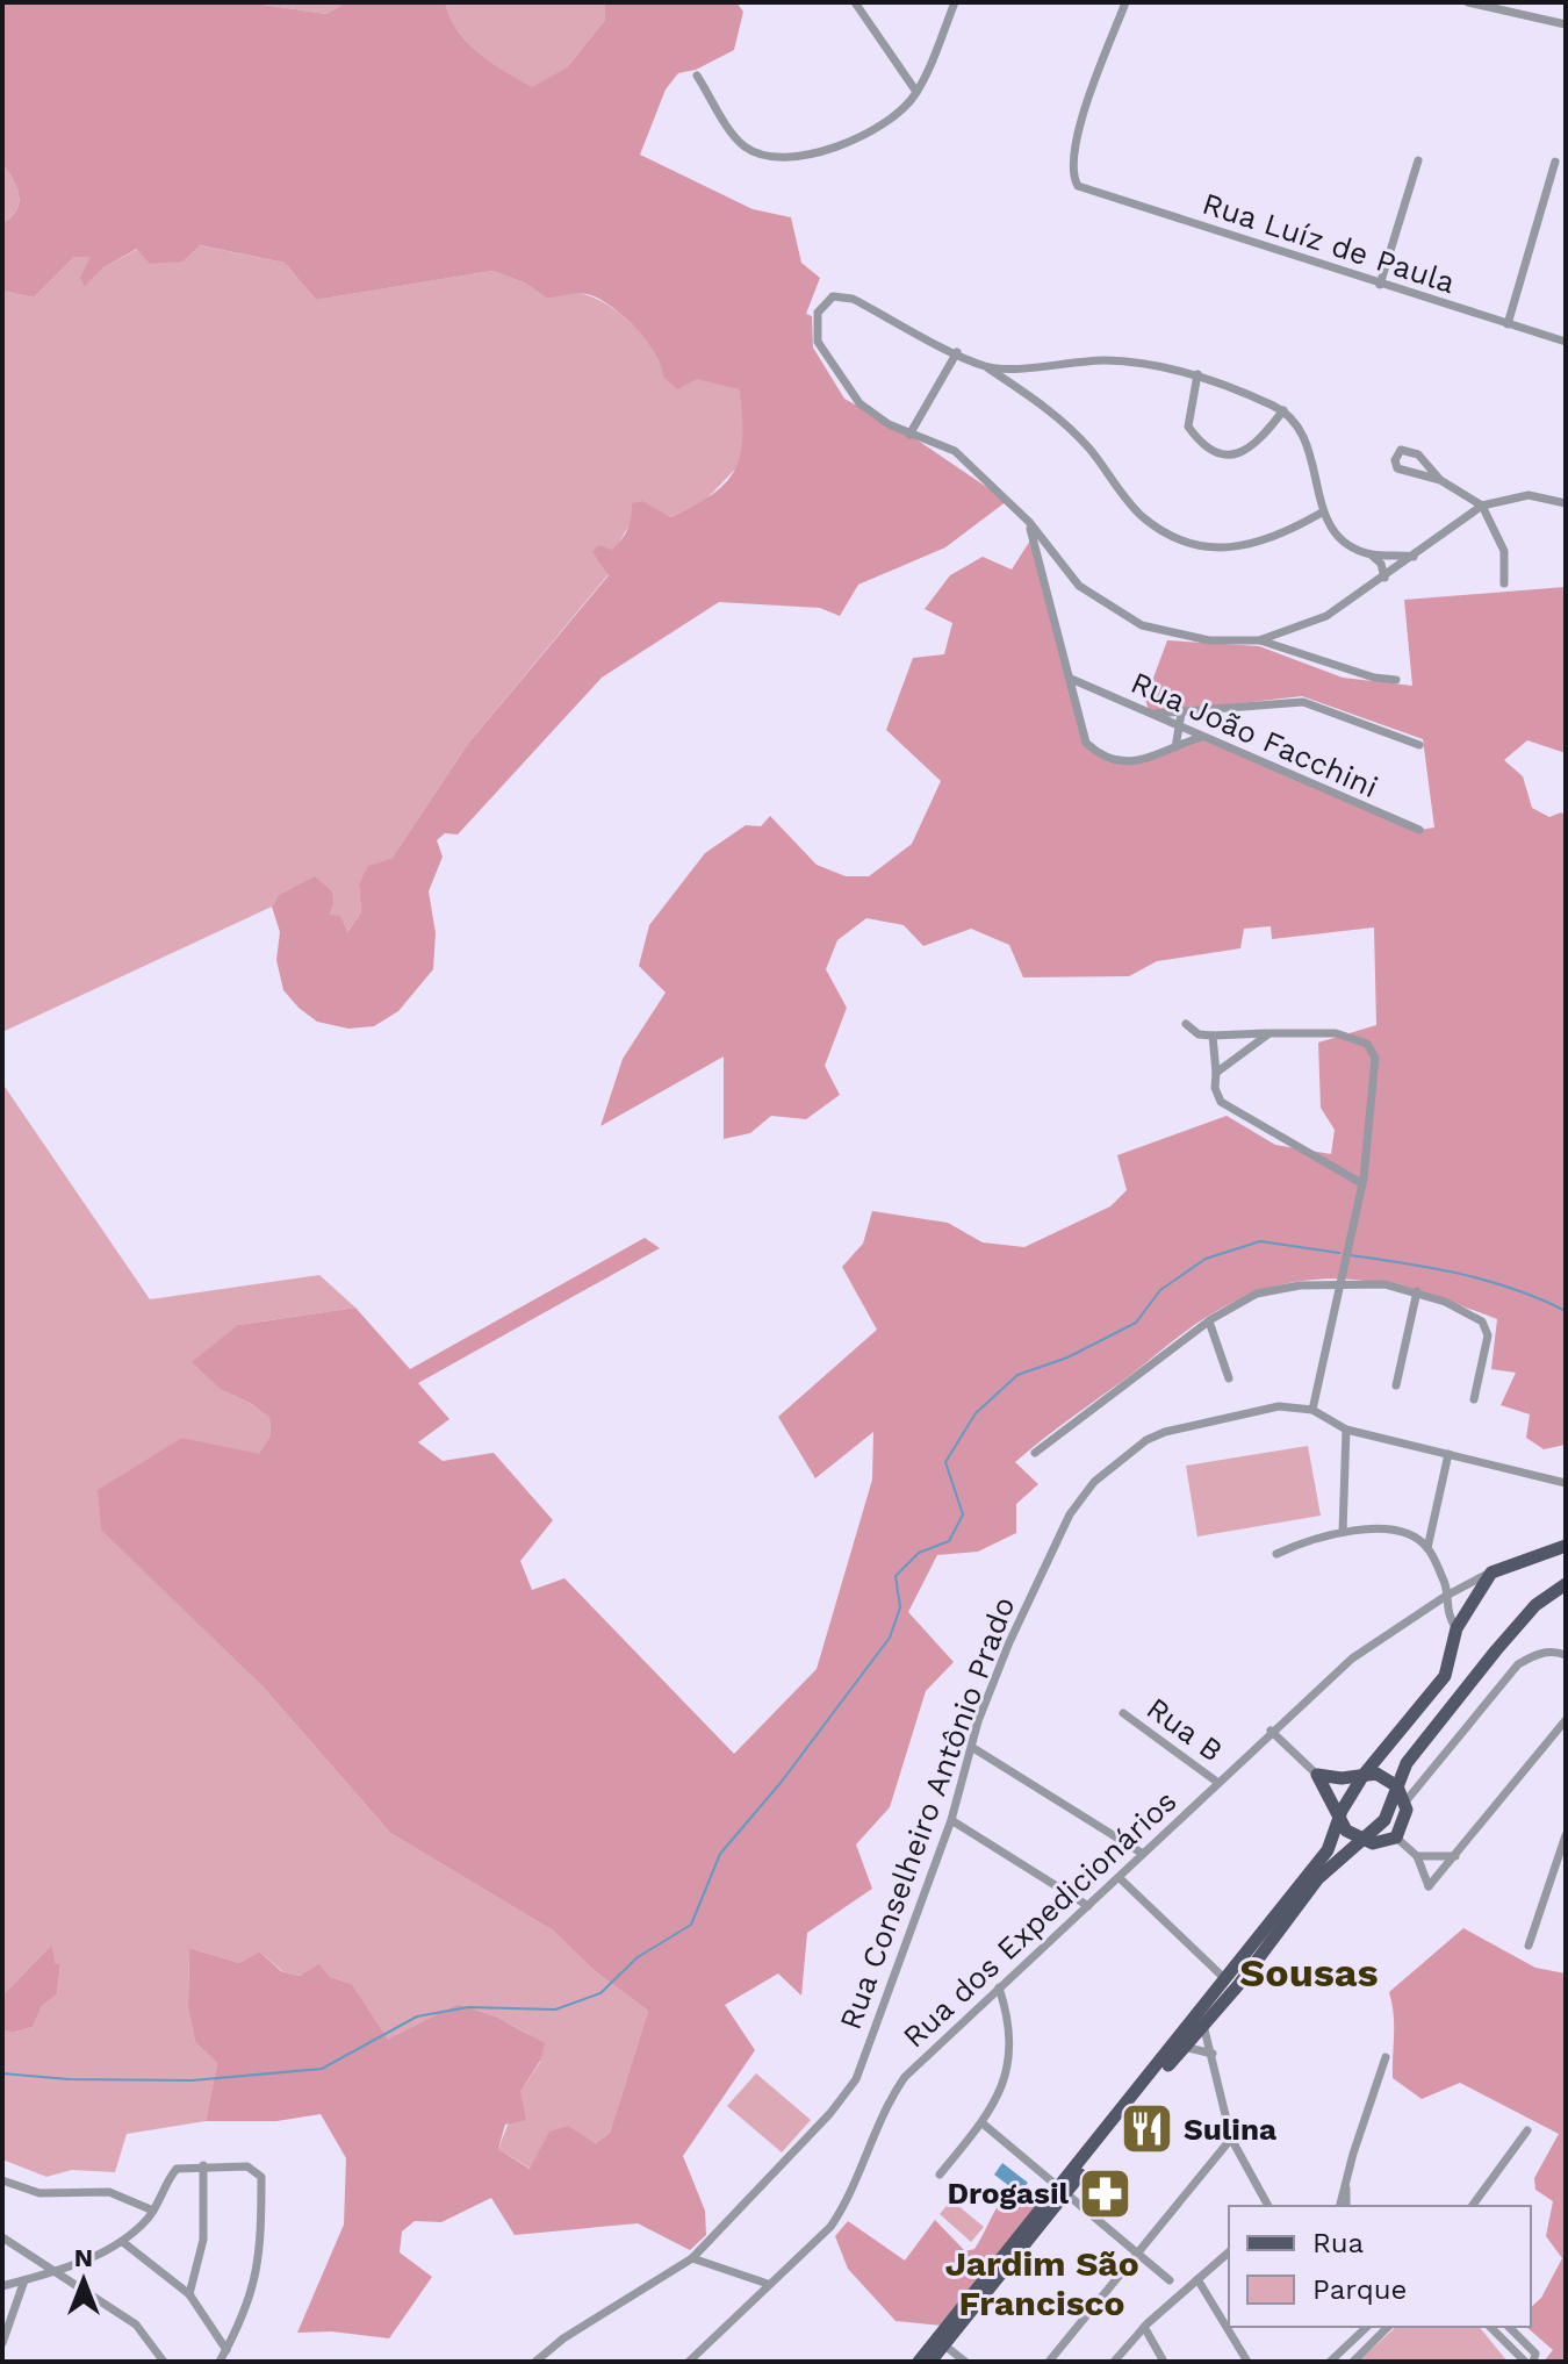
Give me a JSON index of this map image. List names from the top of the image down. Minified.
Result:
{"streets":{"street":["Rua Luíz de Paula","Rua João Facchini","Rua B","Rua Conselheiro Antônio Prado","Rua dos Expedicionários"]},"crossings":[["Rua B","Rua dos Expedicionários"]],"districts":["Sousas","Jardim São Francisco"],"places":{"restaurant":["Sulina"],"pharmacy":["Drogasil"]},"legend":["Rua","Parque"],"north":"top"}
